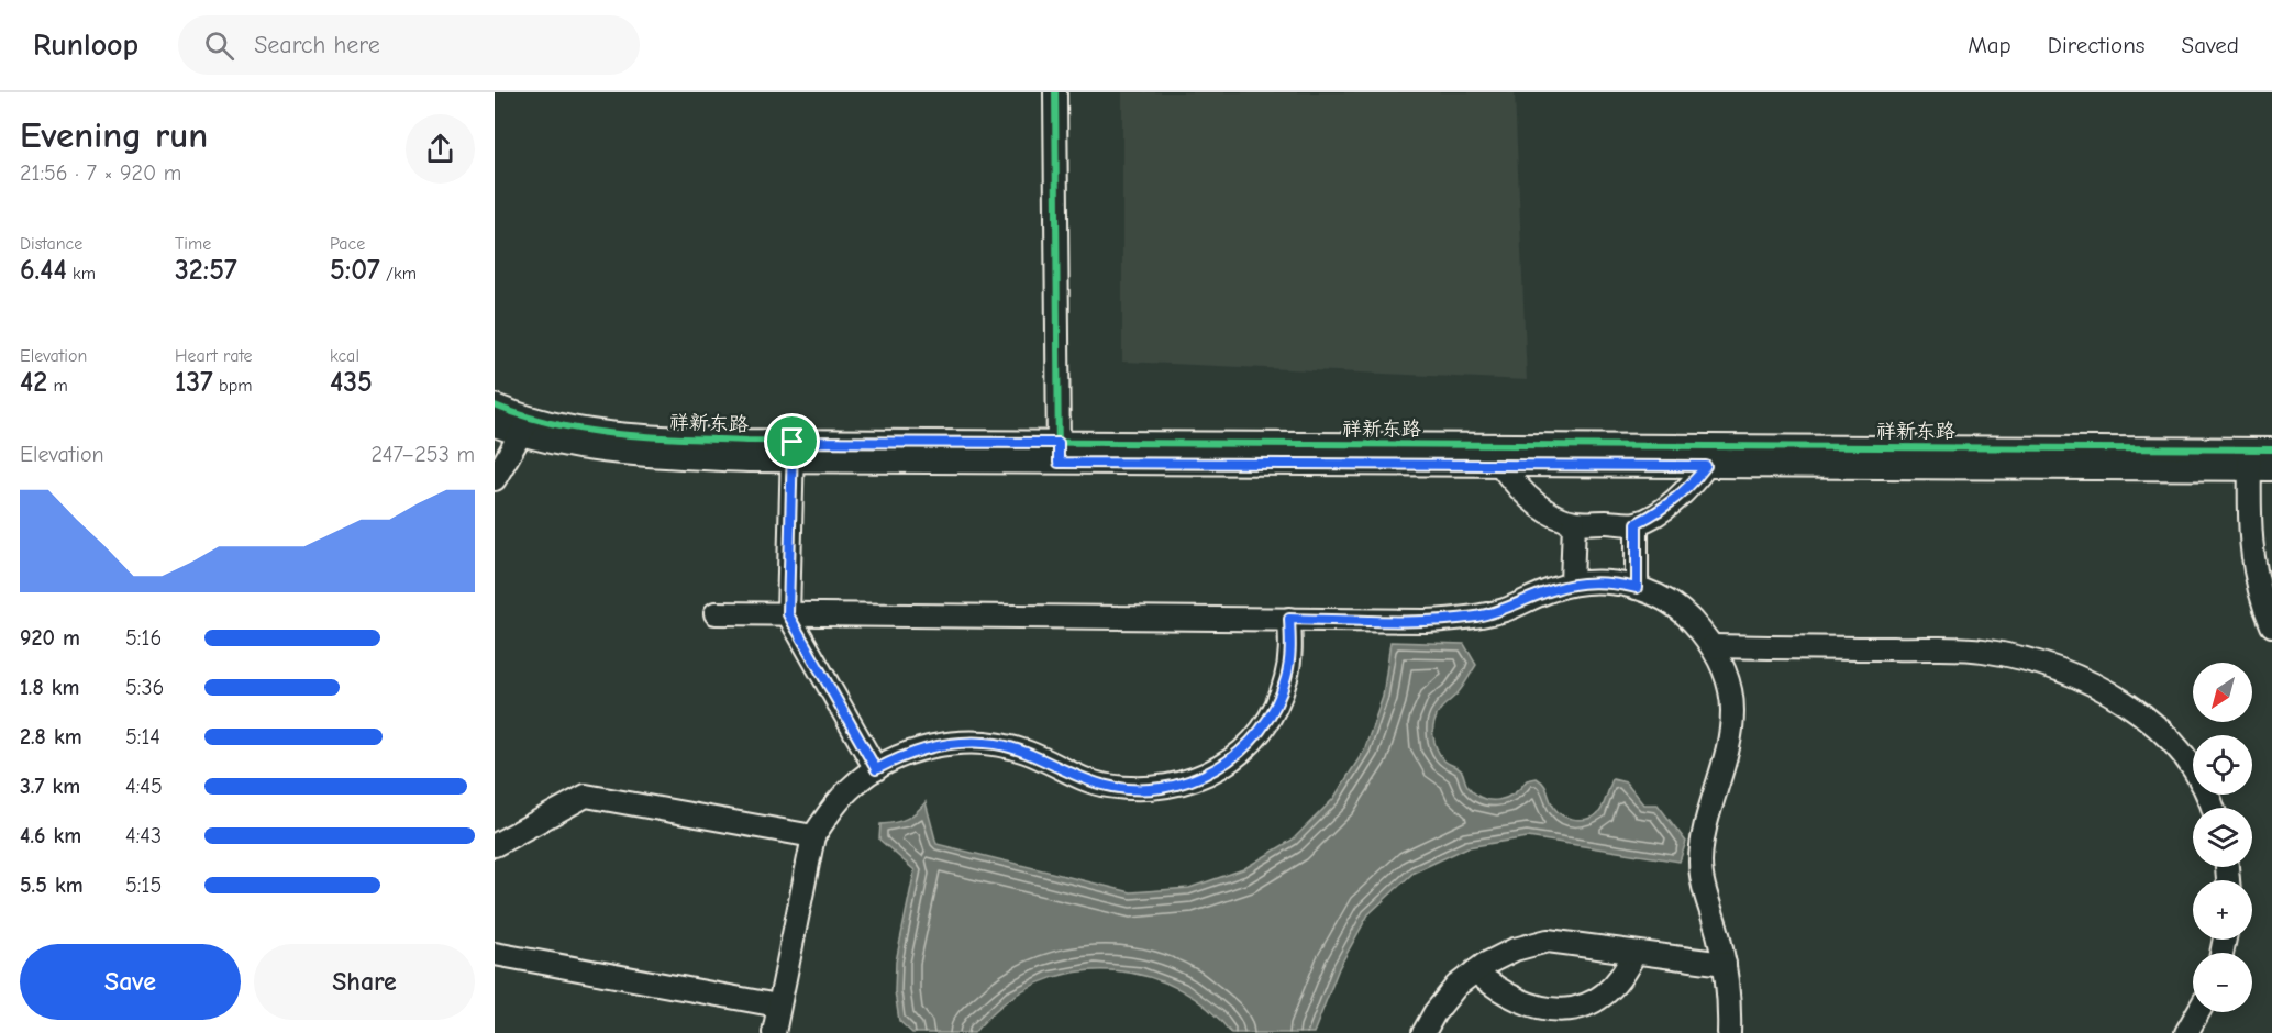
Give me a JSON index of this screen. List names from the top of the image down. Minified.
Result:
{"streets":{"street":["祥新东路"]},"north":"bottom left","page":{"header":"Runloop","search":"Search here","nav":["Map","Directions","Saved"],"heading":["Evening run","21:56 · 7 × 920 m"],"stats":[["Distance","6.44 km"],["Time","32:57"],["Pace","5:07 /km"],["Elevation","42 m"],["Heart rate","137 bpm"],["kcal","435"]],"chart":["Elevation","247–253 m"],"list":[{"name":"920 m","note":"5:16"},{"name":"1.8 km","note":"5:36"},{"name":"2.8 km","note":"5:14"},{"name":"3.7 km","note":"4:45"},{"name":"4.6 km","note":"4:43"},{"name":"5.5 km","note":"5:15"}],"map_buttons":["+","−"],"buttons":["Save","Share"]}}
